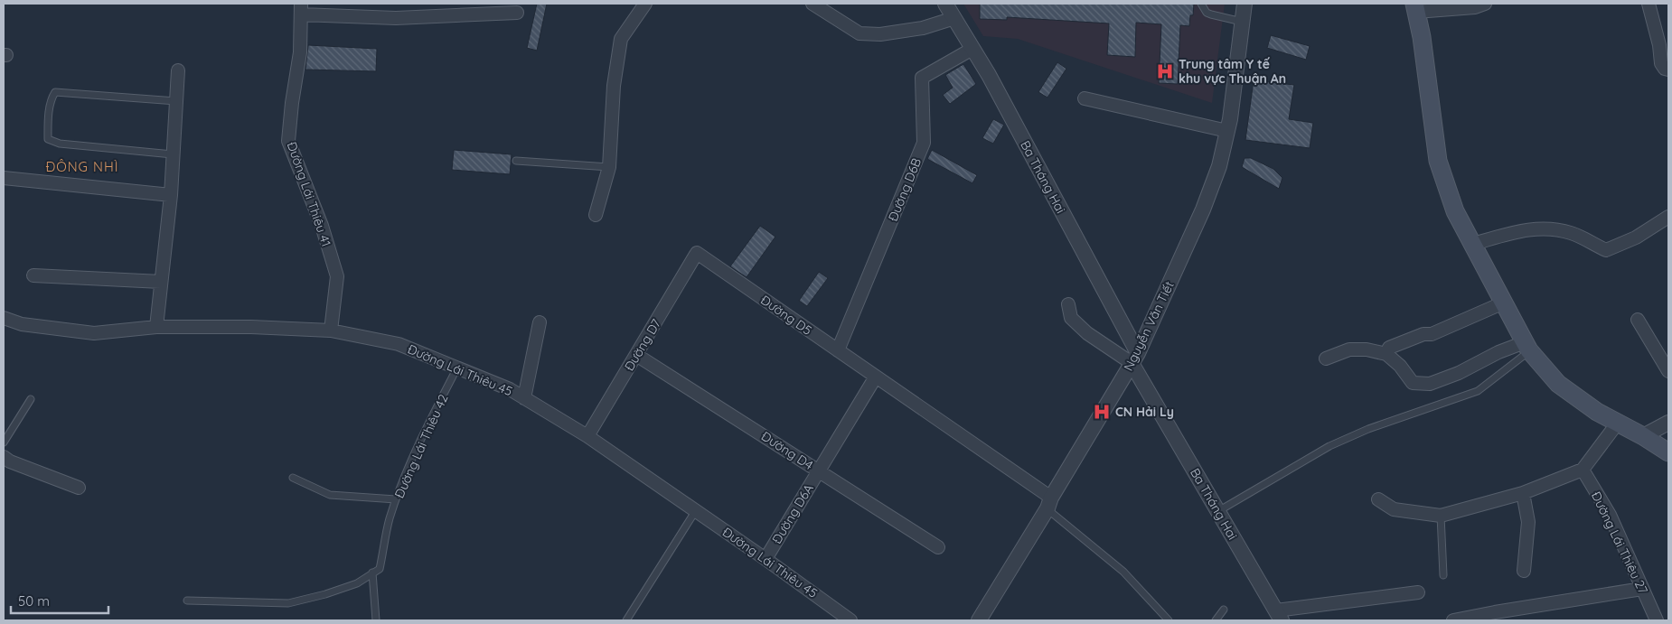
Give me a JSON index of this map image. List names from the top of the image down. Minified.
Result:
{"streets":{"street":["Ba Tháng Hai","Đường D6B","Đường Lái Thiêu 41","Đường D5","Nguyễn Văn Tiết","Đường D7","Đường Lái Thiêu 45","Đường D4","Đường D6A","Đường Lái Thiêu 27"],"lane":["Đường Lái Thiêu 42"]},"crossings":[["Ba Tháng Hai","Đường D6B"],["Ba Tháng Hai","Nguyễn Văn Tiết"],["Đường D6B","Đường D5"],["Đường Lái Thiêu 41","Đường Lái Thiêu 45"],["Đường D5","Nguyễn Văn Tiết"],["Đường D5","Đường D7"],["Đường D5","Đường D6A"],["Đường D7","Đường Lái Thiêu 45"],["Đường D7","Đường D4"],["Đường Lái Thiêu 45","Đường Lái Thiêu 42"],["Đường Lái Thiêu 45","Đường D6A"],["Đường D4","Đường D6A"]],"districts":["ĐÔNG NHÌ"],"places":{"hospital":["Trung tâm Y tế khu vực Thuận An","CN Hải Ly"]},"scale_bar":"50 m"}
